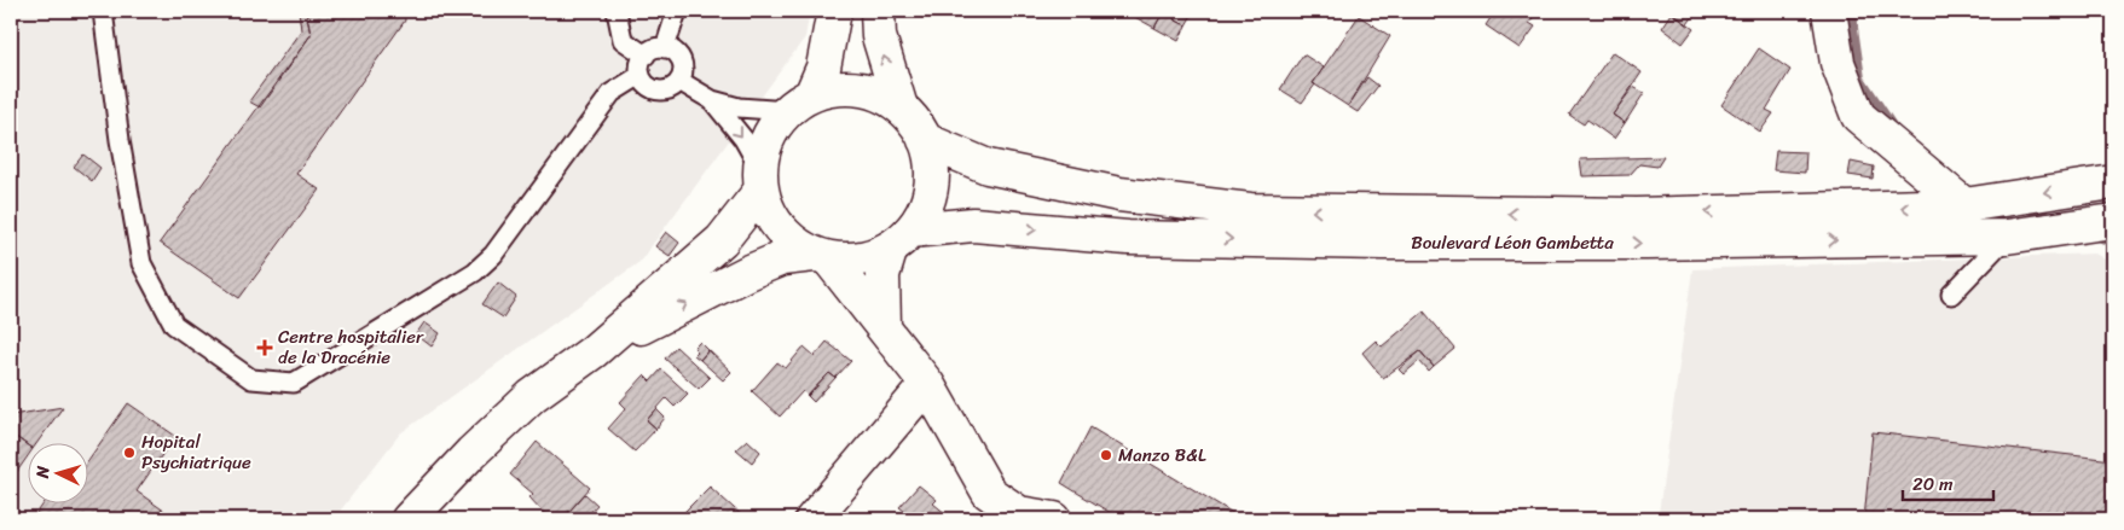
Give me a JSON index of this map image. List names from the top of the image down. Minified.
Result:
{"streets":{"main road":["Boulevard Léon Gambetta"]},"places":{"health":["Centre hospitalier de la Dracénie"],"other":["Hopital Psychiatrique","Manzo B&L"]},"scale_bar":"20 m","north":"left"}
